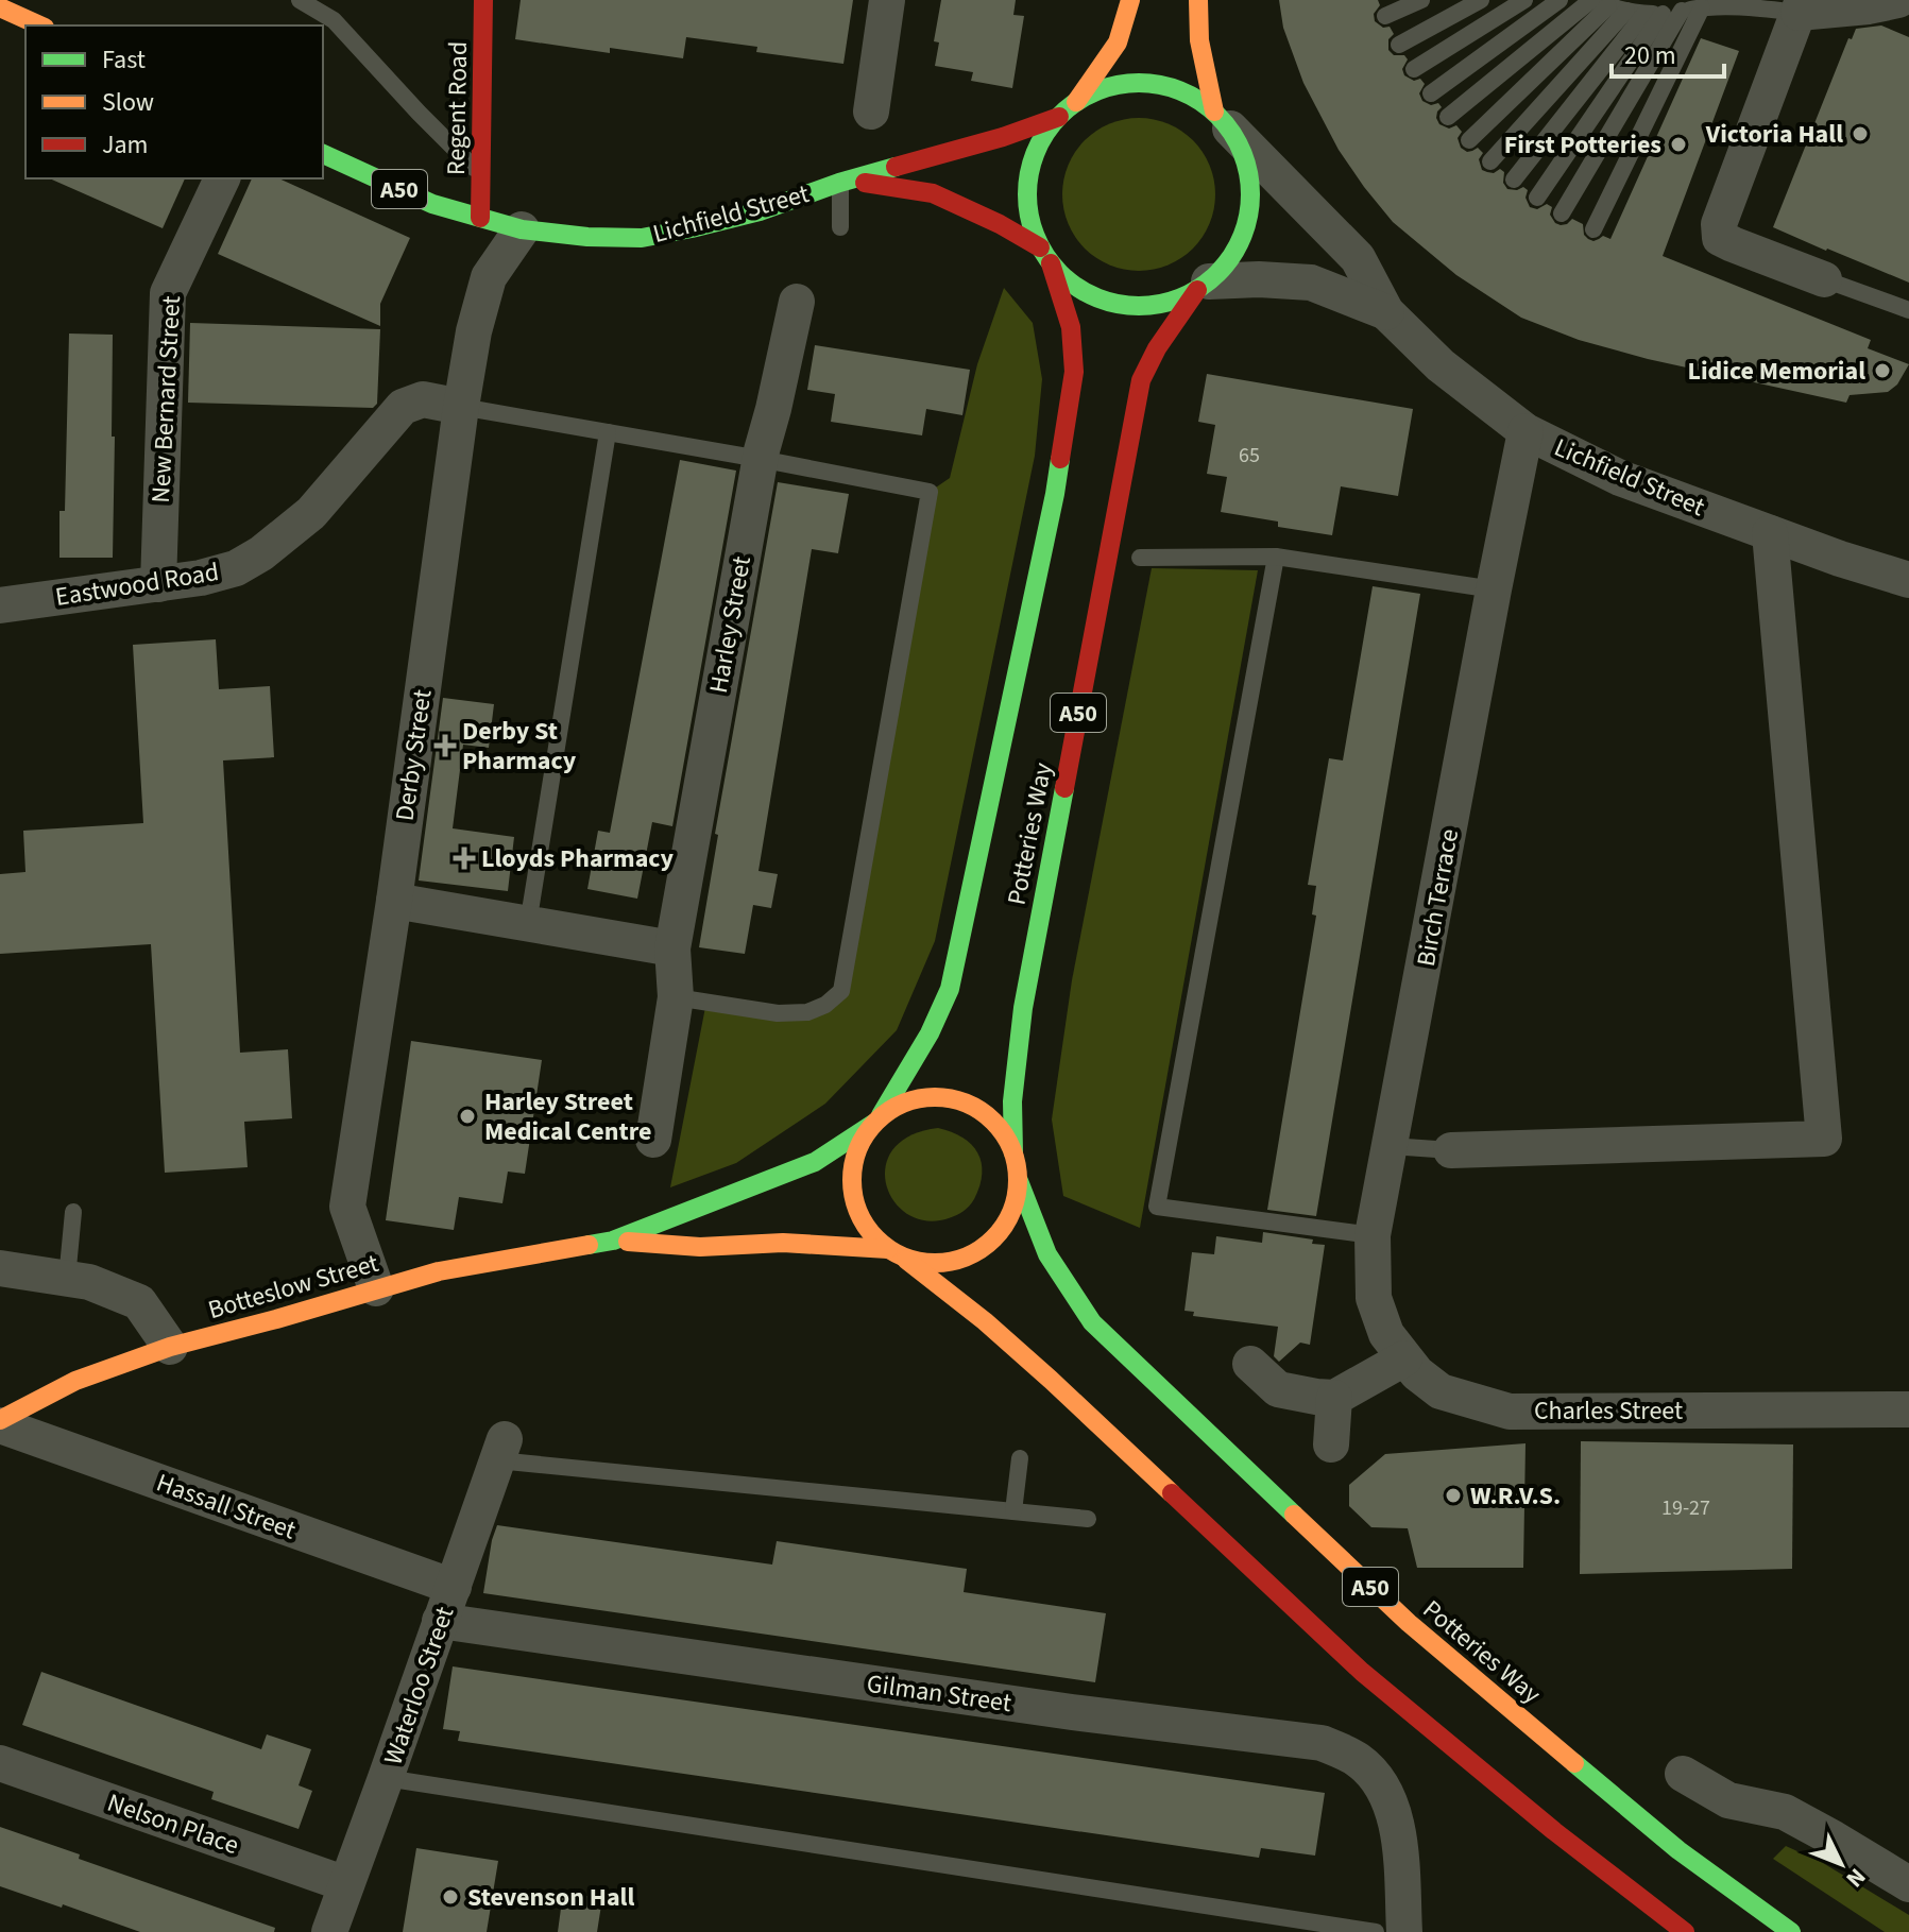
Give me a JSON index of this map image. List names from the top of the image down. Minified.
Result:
{"streets":{"main road":["Regent Road","A50","Lichfield Street","Potteries Way","Botteslow Street"],"street":["New Bernard Street","Eastwood Road","Harley Street","Derby Street","Birch Terrace","Charles Street","Hassall Street","Waterloo Street","Gilman Street","Nelson Place"]},"crossings":[["Regent Road","Lichfield Street"],["A50","Potteries Way"],["A50","Botteslow Street"],["Lichfield Street","Derby Street"],["Lichfield Street","Potteries Way"],["Lichfield Street","Birch Terrace"],["New Bernard Street","Eastwood Road"],["Eastwood Road","Derby Street"],["Derby Street","Botteslow Street"],["Potteries Way","Botteslow Street"],["Birch Terrace","Charles Street"],["Botteslow Street","Hassall Street"],["Hassall Street","Waterloo Street"],["Waterloo Street","Gilman Street"],["Waterloo Street","Nelson Place"]],"places":{"other":["Victoria Hall","First Potteries","Lidice Memorial","Harley Street Medical Centre","W.R.V.S.","Stevenson Hall"],"health":["Derby St Pharmacy","Lloyds Pharmacy"]},"house_numbers":["65","19-27"],"legend":["Fast","Slow","Jam"],"scale_bar":"20 m","north":"bottom right"}
